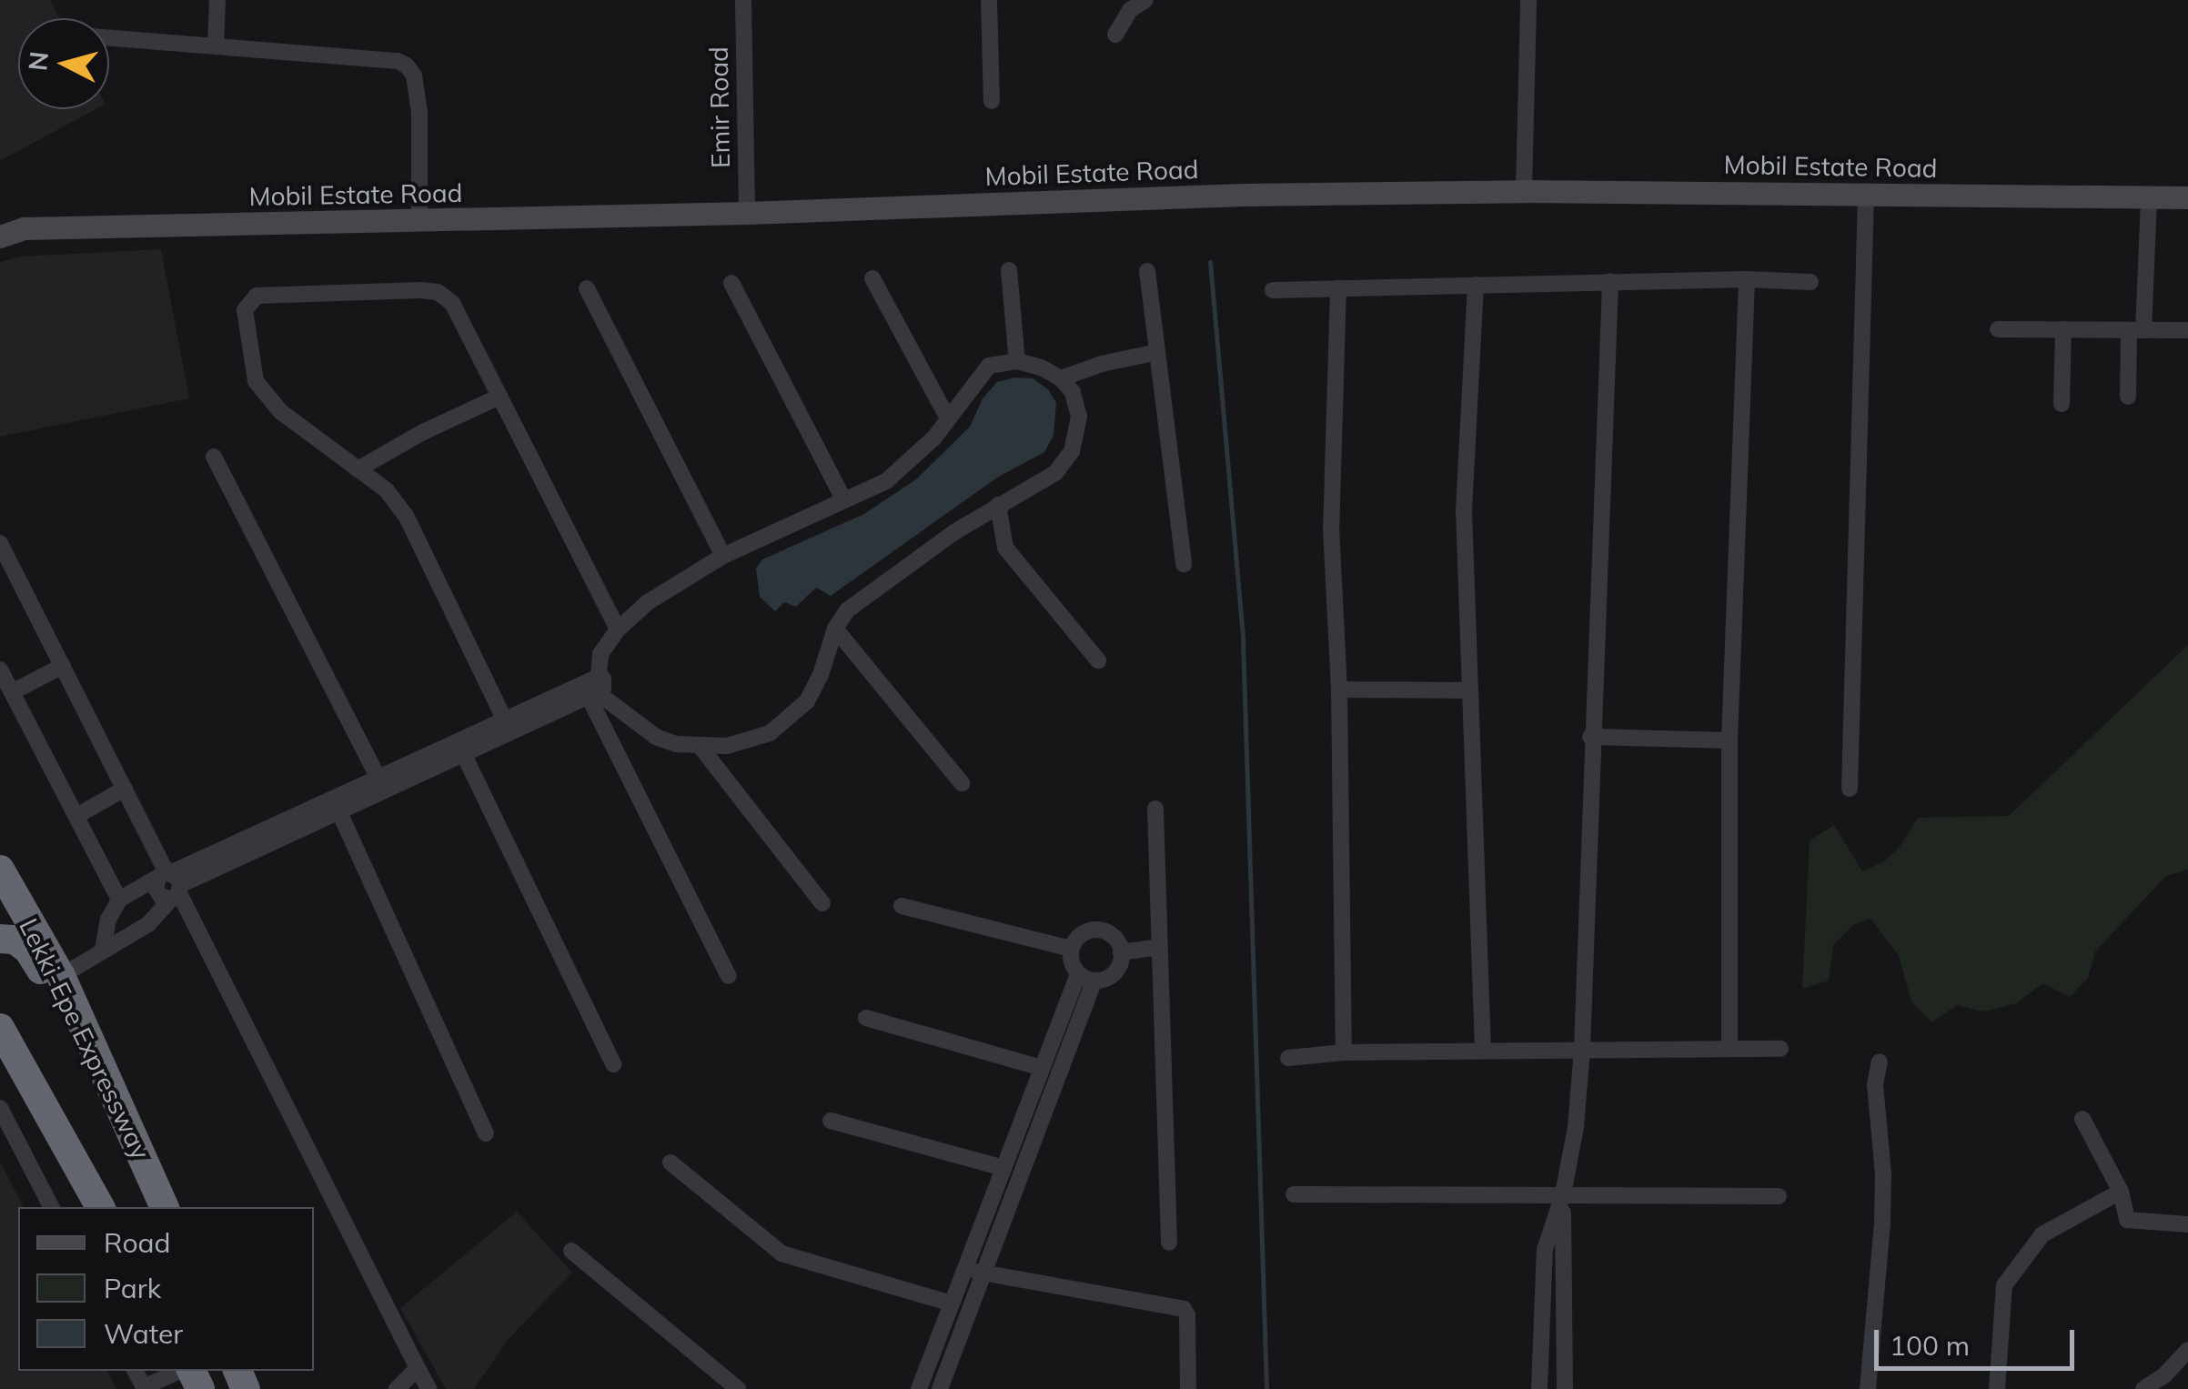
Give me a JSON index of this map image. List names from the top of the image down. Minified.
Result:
{"streets":{"highway":["Lekki-Epe Expressway"],"main road":["Mobil Estate Road"],"street":["Emir Road"]},"crossings":[["Emir Road","Mobil Estate Road"]],"legend":["Road","Park","Water"],"scale_bar":"100 m","north":"left"}
